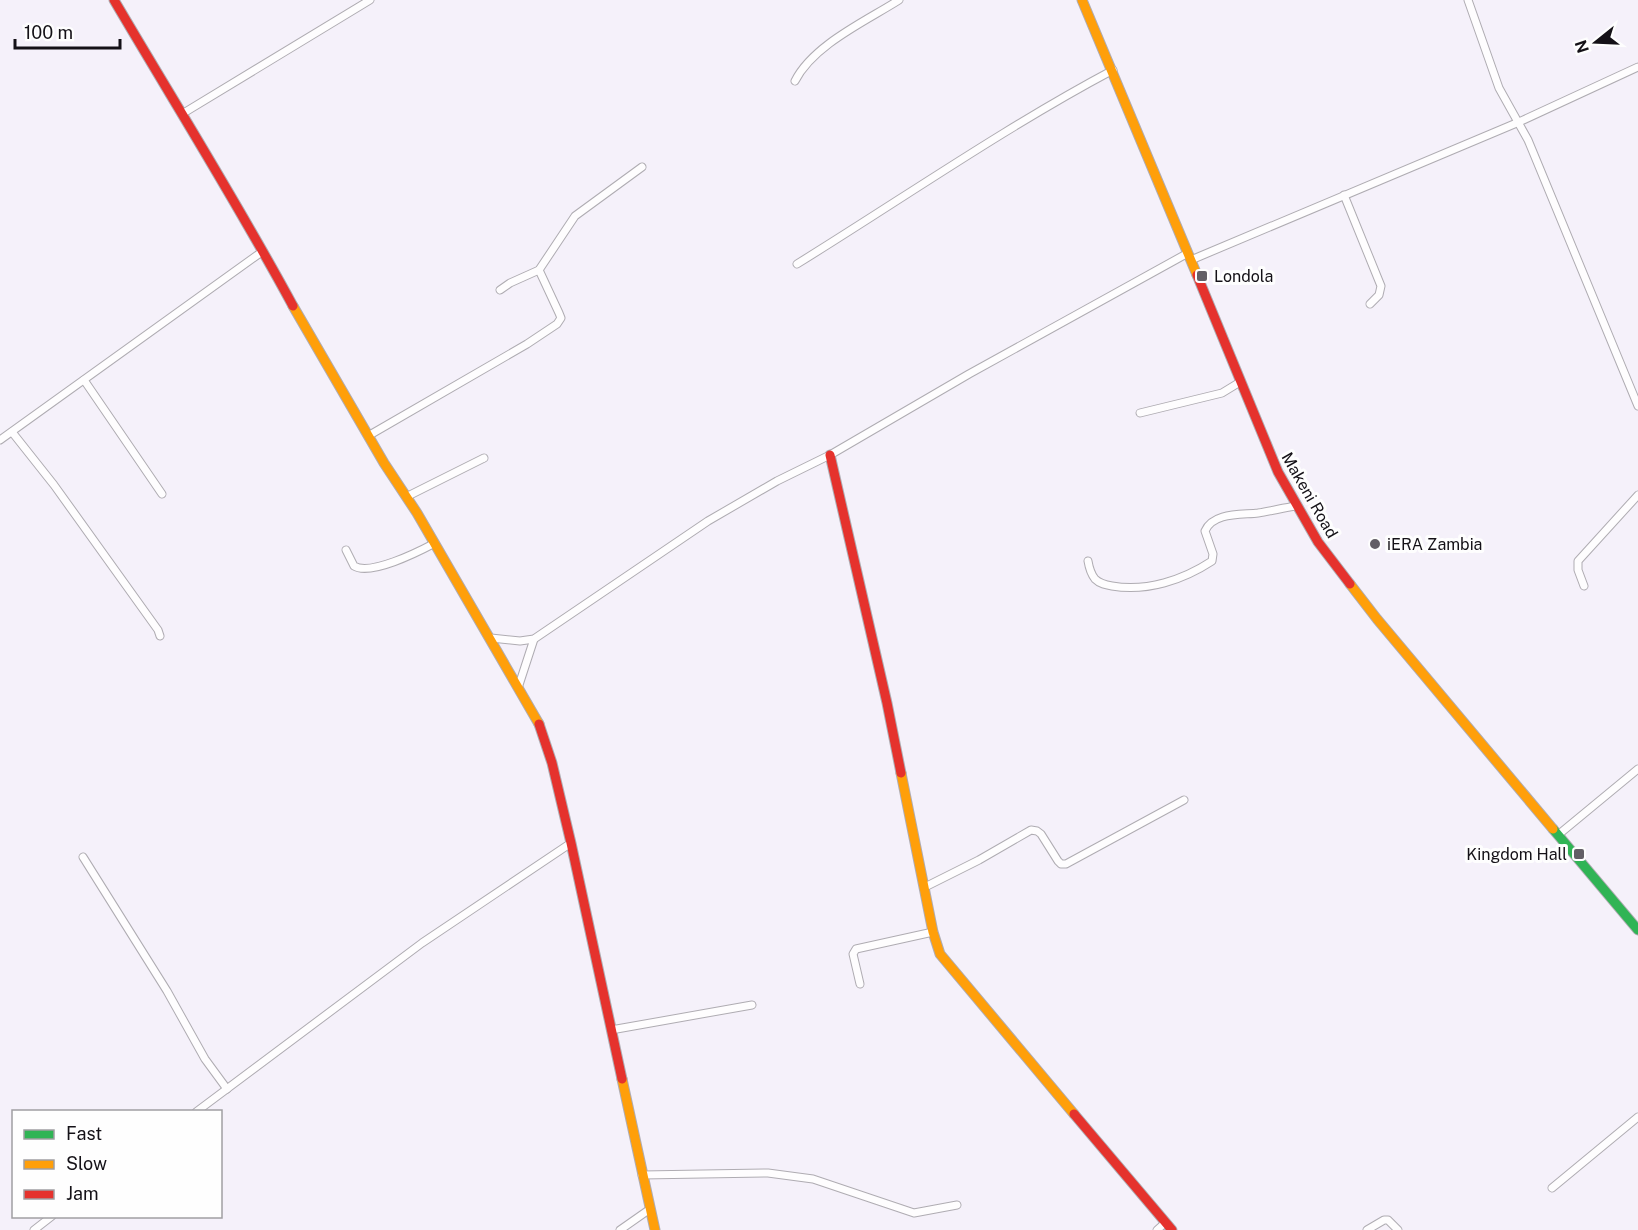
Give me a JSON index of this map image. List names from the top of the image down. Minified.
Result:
{"streets":{"street":["Makeni Road"]},"places":{"transit":["Londola","Kingdom Hall"],"other":["iERA Zambia"]},"legend":["Fast","Slow","Jam"],"scale_bar":"100 m","north":"left"}
